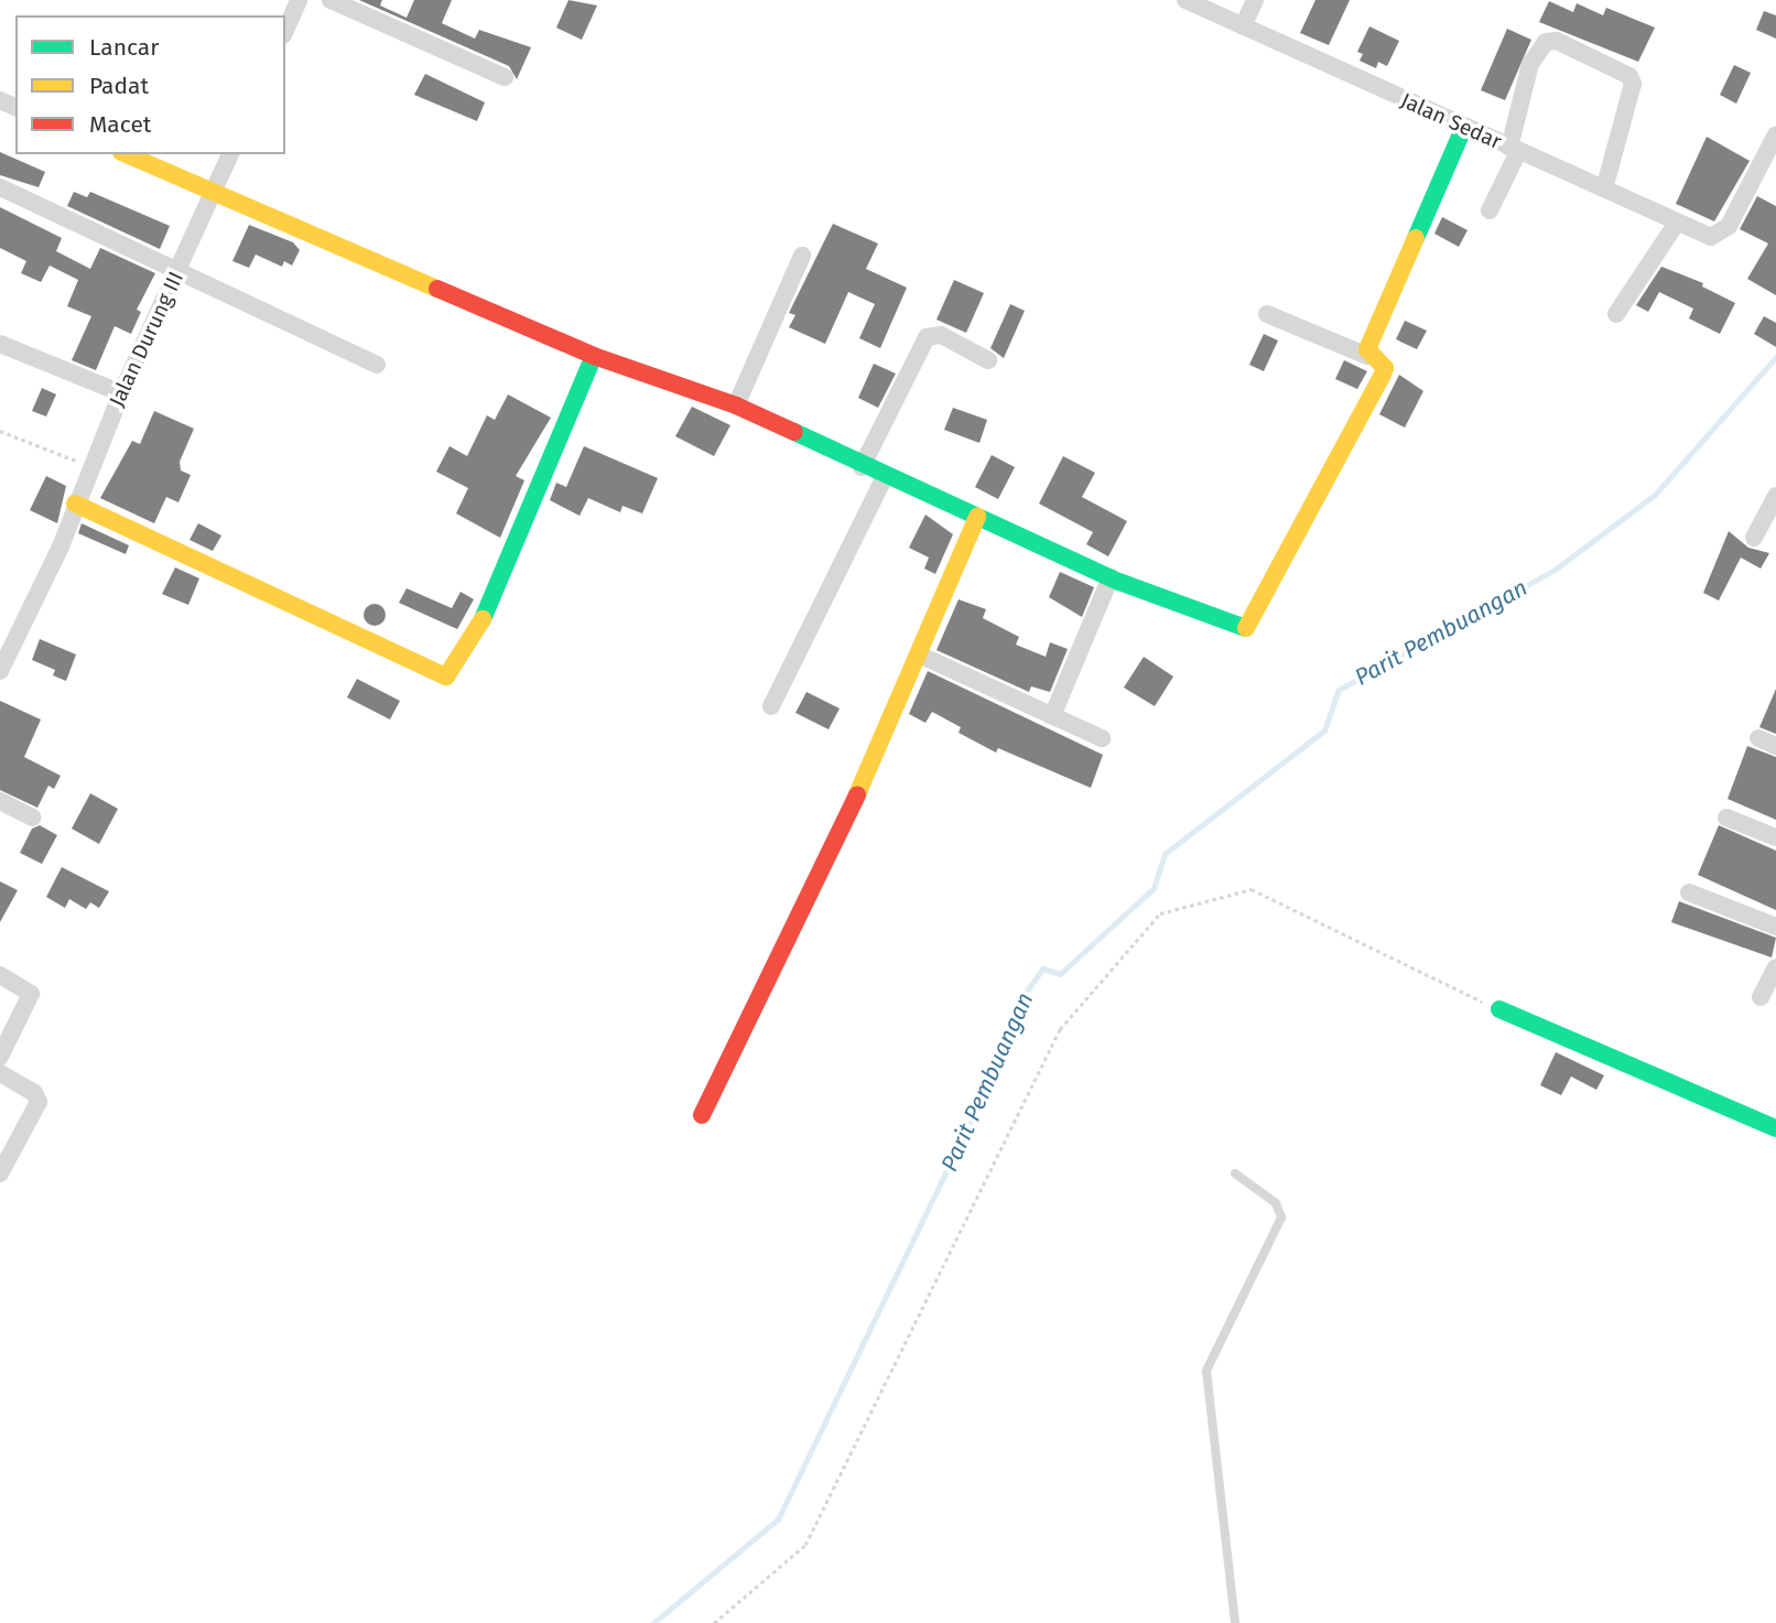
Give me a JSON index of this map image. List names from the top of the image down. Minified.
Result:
{"streets":{"street":["Jalan Sedar","Jalan Durung III"]},"water":["Parit Pembuangan"],"legend":["Lancar","Padat","Macet"]}
